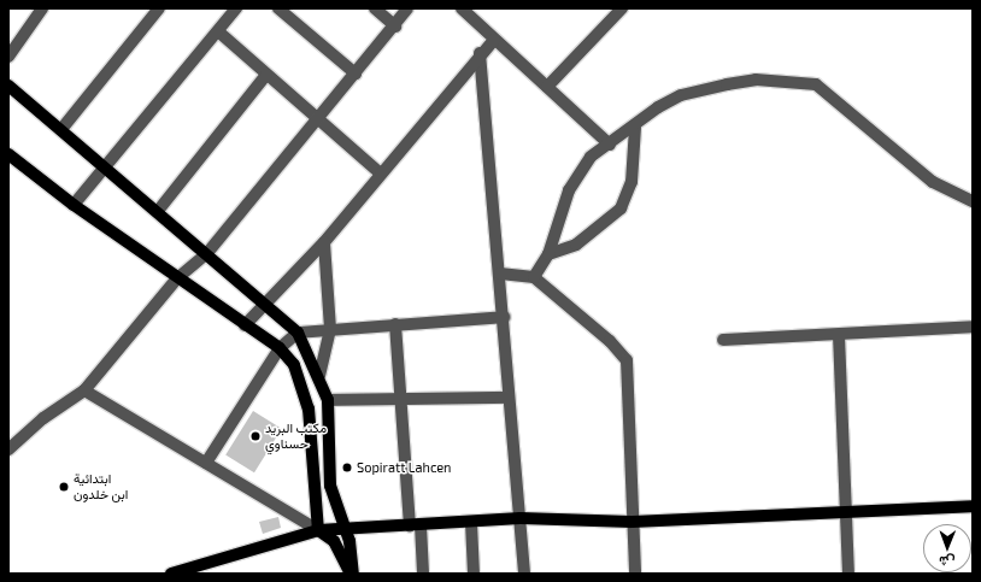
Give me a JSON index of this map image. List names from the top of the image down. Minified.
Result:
{"places":["مكتب البريد حسناوي","Sopiratt Lahcen","ابتدائية ابن خلدون"],"north":"bottom"}
